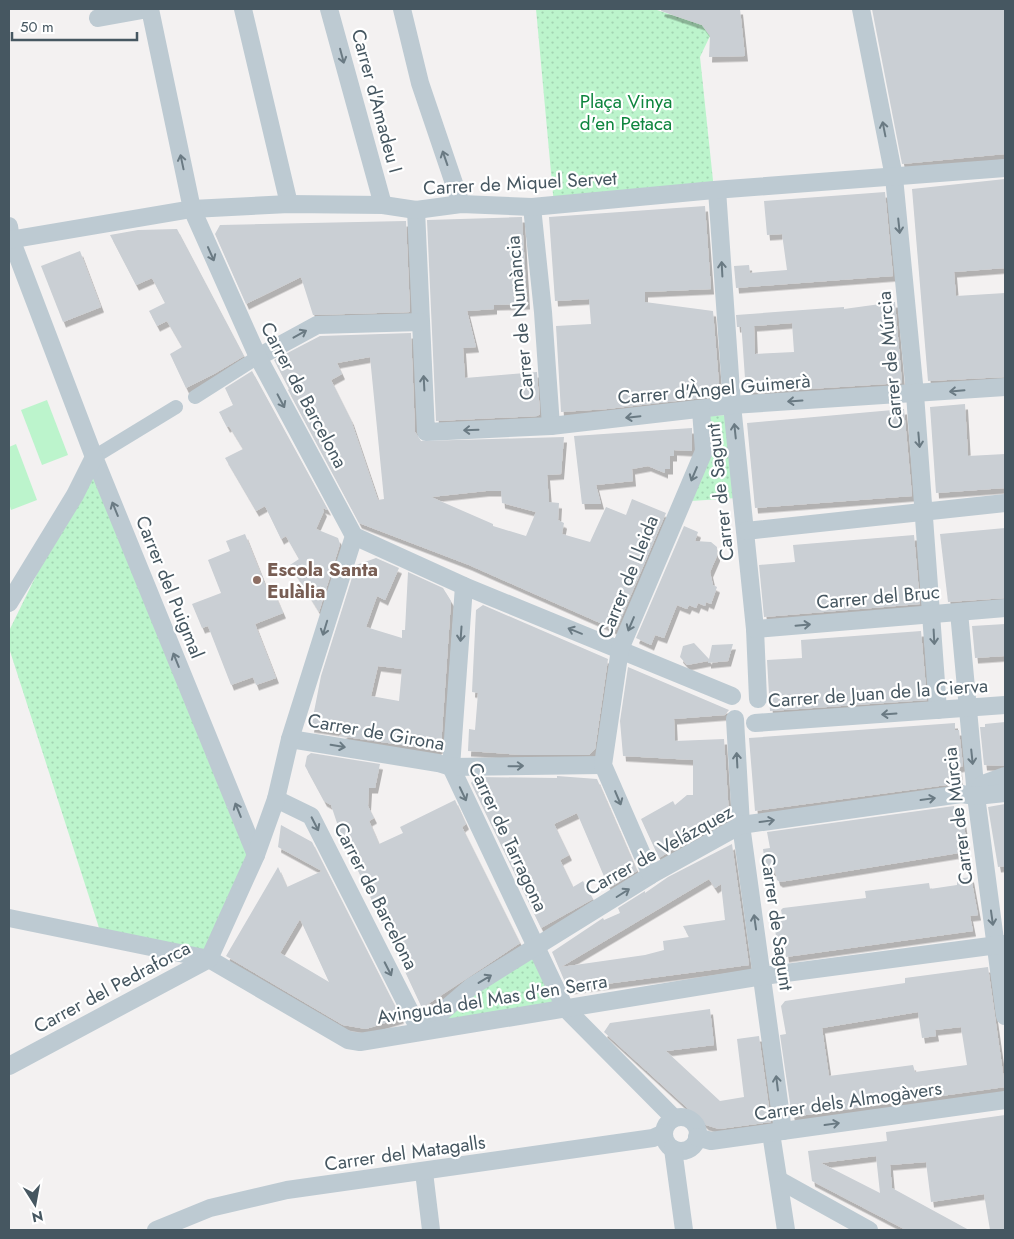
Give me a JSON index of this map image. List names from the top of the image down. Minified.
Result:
{"streets":{"street":["Carrer d'Amadeu I","Carrer de Miquel Servet","Carrer de Numància","Carrer de Múrcia","Carrer d'Àngel Guimerà","Carrer de Barcelona","Carrer de Sagunt","Carrer de Lleida","Carrer del Puigmal","Carrer del Bruc","Carrer de Juan de la Cierva","Carrer de Girona","Carrer de Tarragona","Carrer de Velázquez","Carrer del Pedraforca","Avinguda del Mas d'en Serra","Carrer dels Almogàvers","Carrer del Matagalls"]},"crossings":[["Carrer d'Amadeu I","Carrer de Miquel Servet"],["Carrer de Miquel Servet","Carrer de Numància"],["Carrer de Miquel Servet","Carrer de Múrcia"],["Carrer de Miquel Servet","Carrer de Barcelona"],["Carrer de Miquel Servet","Carrer de Sagunt"],["Carrer de Miquel Servet","Carrer del Puigmal"],["Carrer de Numància","Carrer d'Àngel Guimerà"],["Carrer de Múrcia","Carrer d'Àngel Guimerà"],["Carrer de Múrcia","Carrer del Bruc"],["Carrer de Múrcia","Carrer de Juan de la Cierva"],["Carrer de Múrcia","Carrer de Velázquez"],["Carrer de Múrcia","Avinguda del Mas d'en Serra"],["Carrer d'Àngel Guimerà","Carrer de Sagunt"],["Carrer d'Àngel Guimerà","Carrer de Lleida"],["Carrer de Barcelona","Carrer de Velázquez"],["Carrer de Barcelona","Avinguda del Mas d'en Serra"],["Carrer de Sagunt","Carrer del Bruc"],["Carrer de Sagunt","Carrer de Juan de la Cierva"],["Carrer de Sagunt","Carrer de Velázquez"],["Carrer de Sagunt","Avinguda del Mas d'en Serra"],["Carrer de Sagunt","Carrer dels Almogàvers"],["Carrer de Lleida","Carrer de Girona"],["Carrer de Girona","Carrer de Tarragona"],["Carrer de Tarragona","Carrer de Velázquez"],["Carrer de Tarragona","Avinguda del Mas d'en Serra"],["Carrer de Tarragona","Carrer dels Almogàvers"],["Carrer de Tarragona","Carrer del Matagalls"],["Carrer de Velázquez","Avinguda del Mas d'en Serra"],["Carrer del Pedraforca","Avinguda del Mas d'en Serra"],["Carrer dels Almogàvers","Carrer del Matagalls"]],"one_way":["Carrer de Sagunt","Carrer de Lleida","Carrer del Puigmal","Carrer de Juan de la Cierva","Carrer de Girona","Carrer de Velázquez","Carrer dels Almogàvers"],"parks":["Plaça Vinya d'en Petaca"],"places":["Escola Santa Eulàlia"],"scale_bar":"50 m","north":"bottom"}
